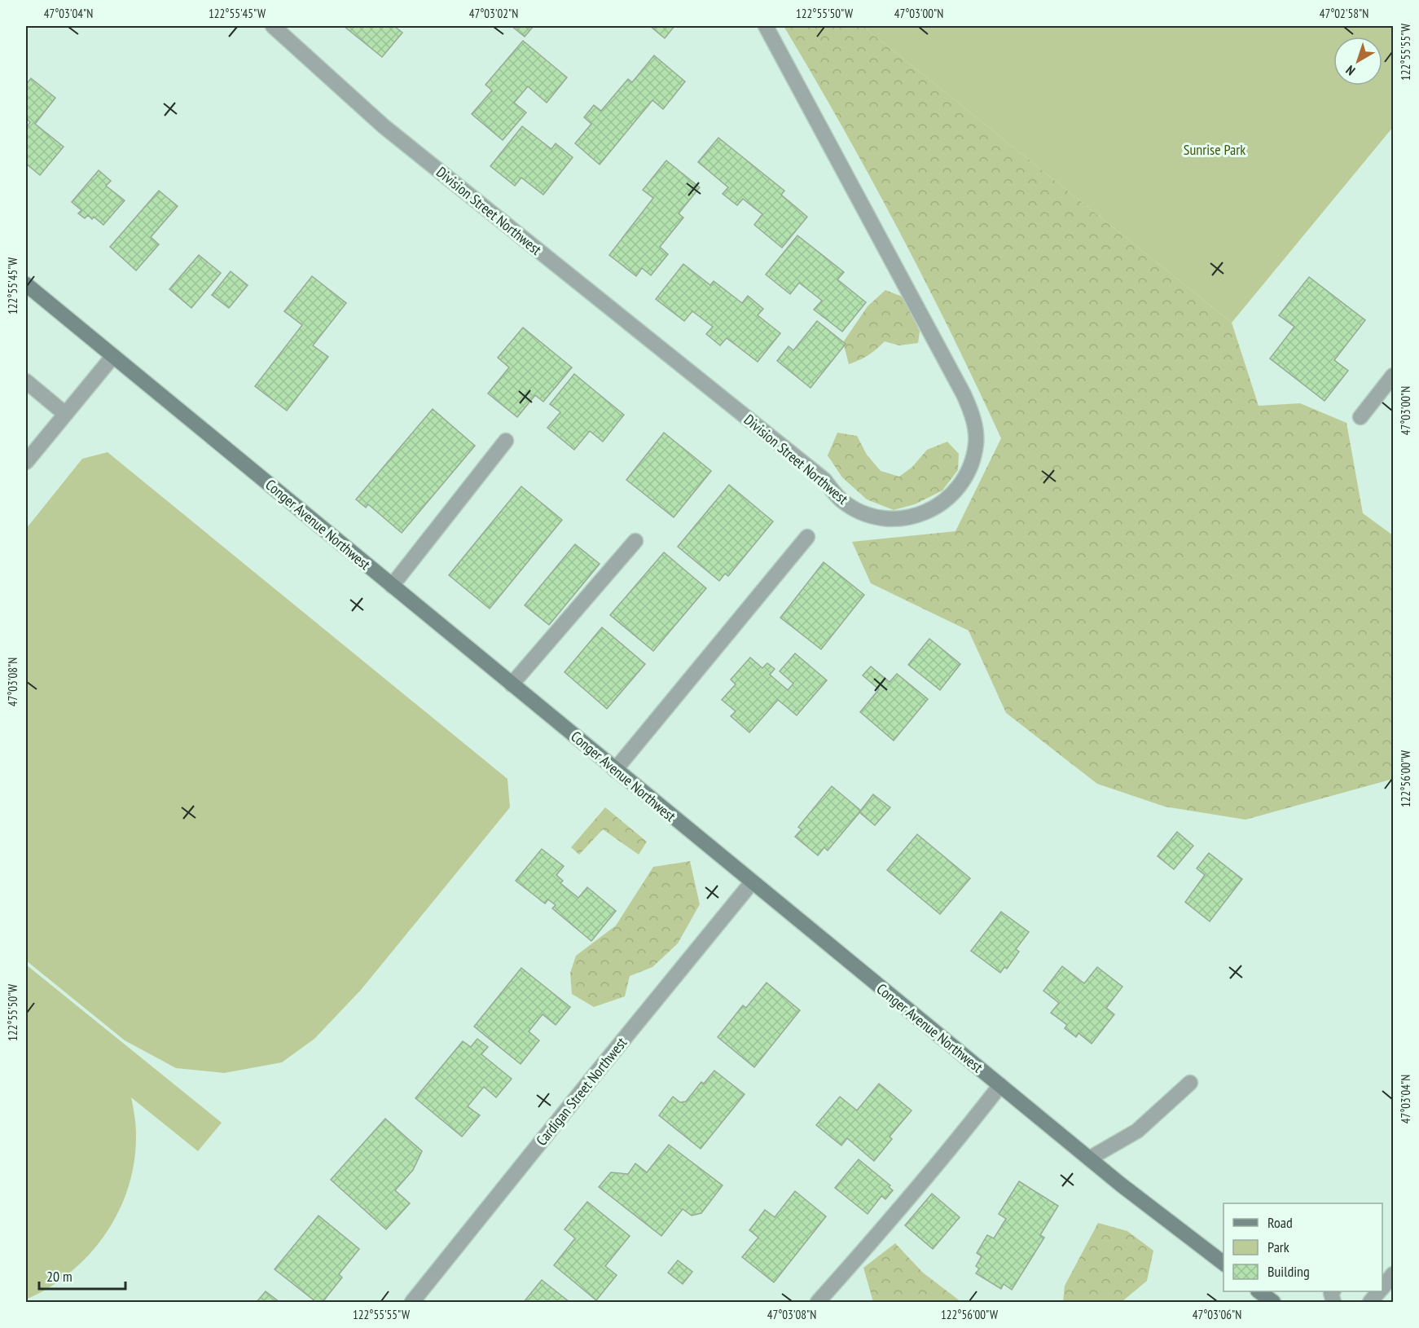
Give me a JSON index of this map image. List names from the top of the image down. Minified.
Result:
{"streets":{"street":["Division Street Northwest","Conger Avenue Northwest","Cardigan Street Northwest"]},"crossings":[["Conger Avenue Northwest","Cardigan Street Northwest"]],"parks":["Sunrise Park"],"legend":["Road","Park","Building"],"scale_bar":"20 m","north":"bottom left","coordinates":["47°03'04\"N","122°55'45\"W","47°03'02\"N","122°55'50\"W","47°03'00\"N","47°02'58\"N","122°55'55\"W","47°03'08\"N","122°56'00\"W","47°03'06\"N"]}
